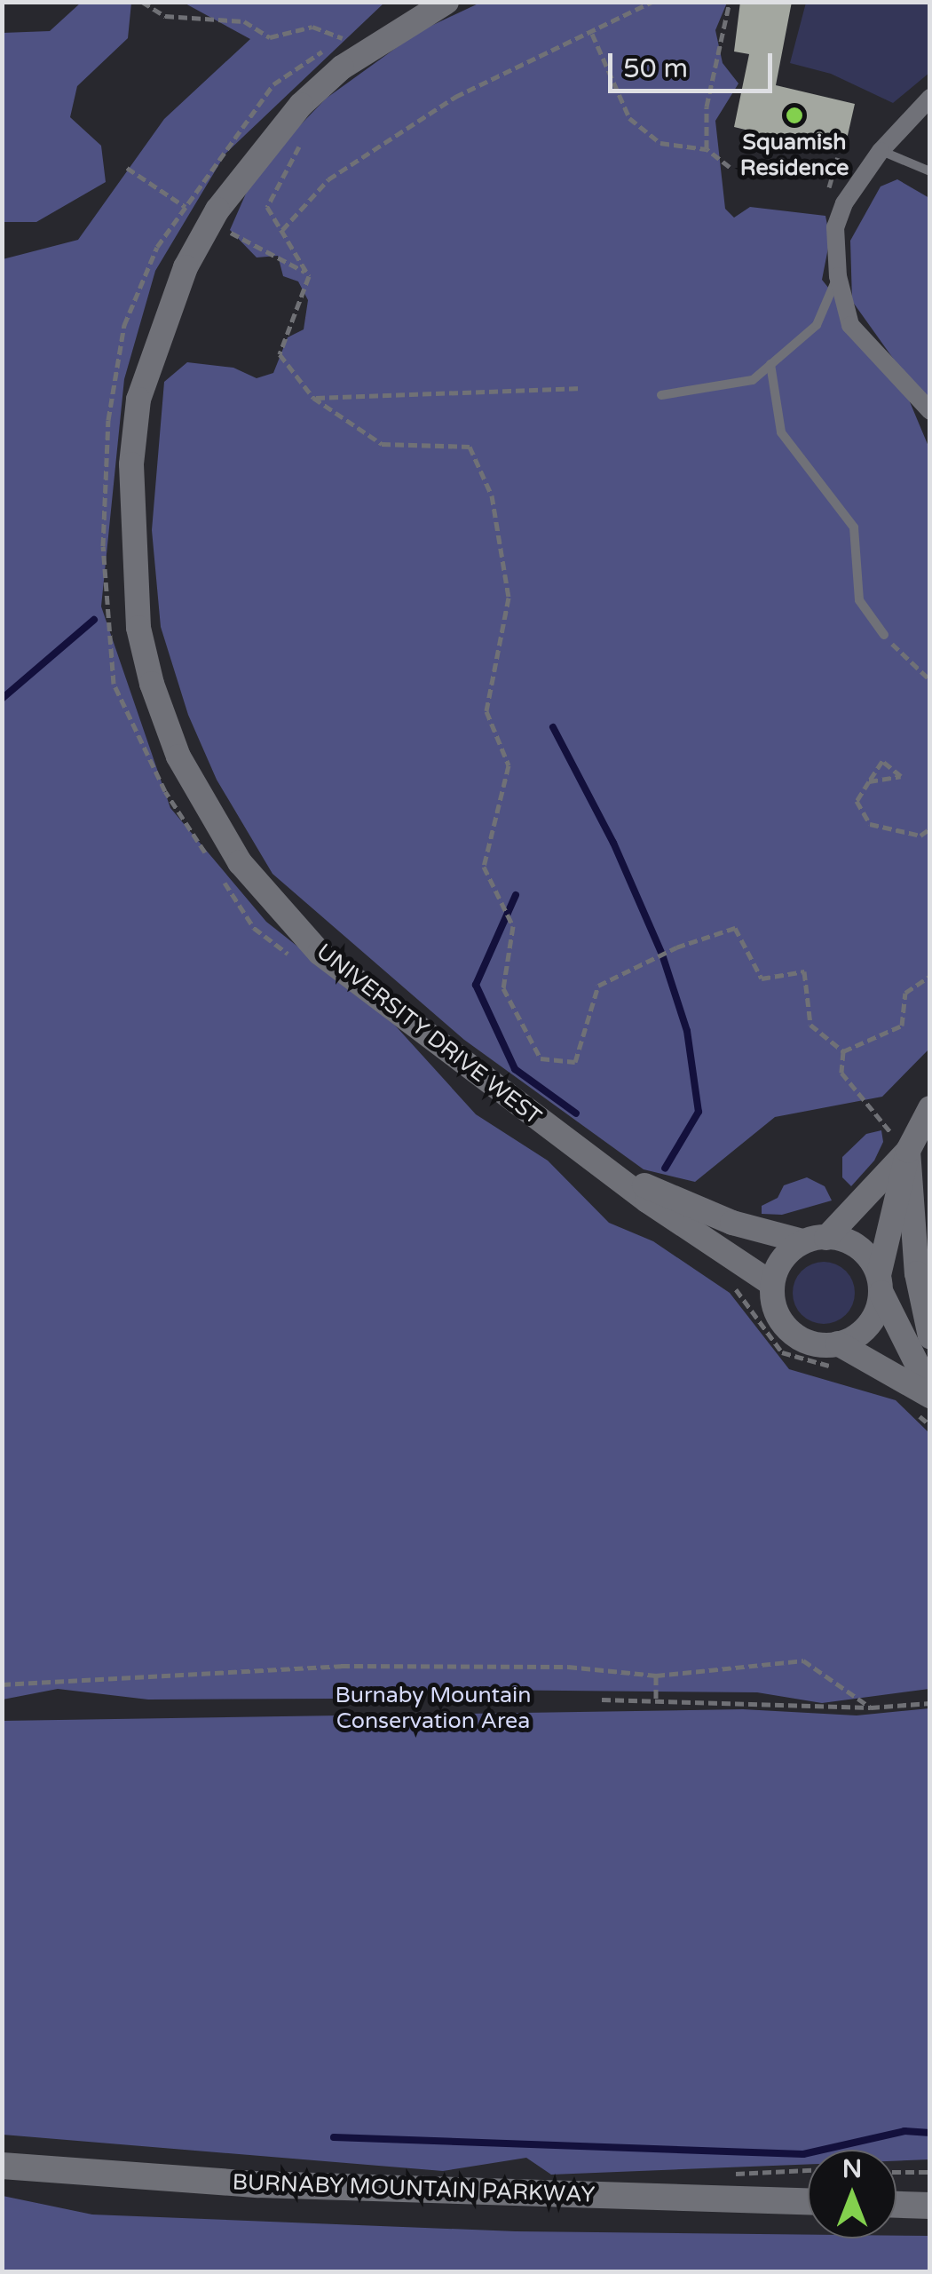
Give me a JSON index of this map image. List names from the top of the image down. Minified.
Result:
{"streets":{"main road":["BURNABY MOUNTAIN PARKWAY"],"street":["UNIVERSITY DRIVE WEST"]},"parks":["Burnaby Mountain Conservation Area"],"places":["Squamish Residence"],"scale_bar":"50 m","north":"top"}
